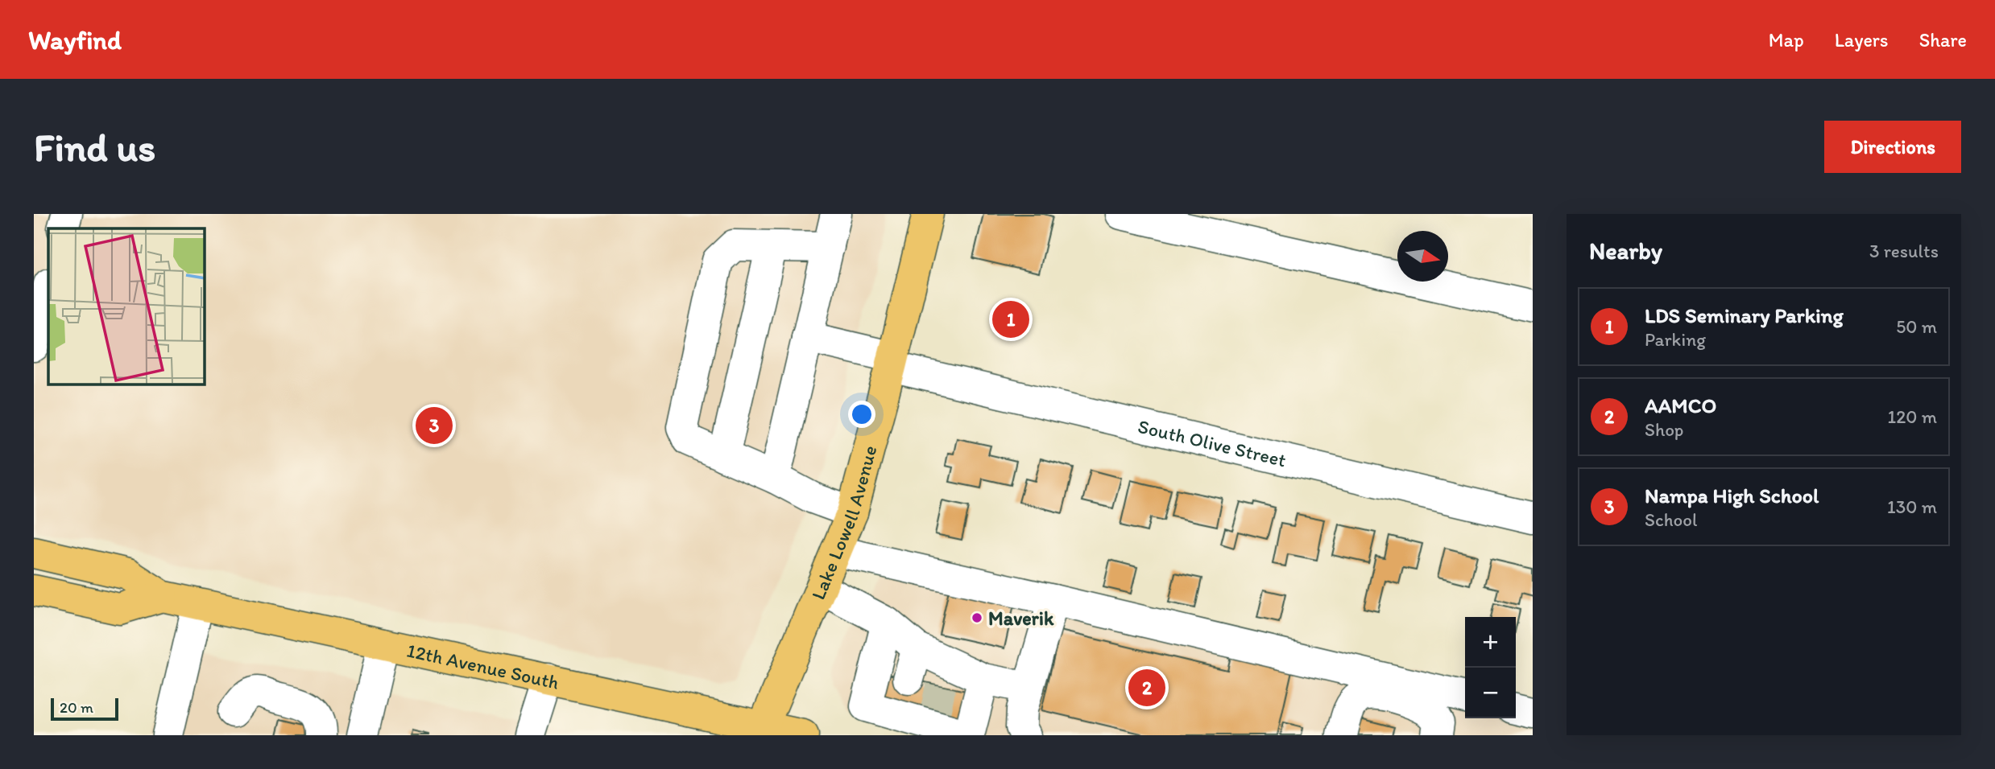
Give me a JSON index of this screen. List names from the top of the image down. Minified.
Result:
{"streets":{"main road":["Lake Lowell Avenue","12th Avenue South"],"street":["South Olive Street"]},"crossings":[["South Olive Street","Lake Lowell Avenue"],["Lake Lowell Avenue","12th Avenue South"]],"places":["Maverik"],"scale_bar":"20 m","north":"right","page":{"header":"Wayfind","nav":["Map","Layers","Share"],"buttons":"Directions","title":"Find us","heading":["Nearby","3 results"],"list":[{"mark":"1","name":"LDS Seminary Parking","note":"Parking","value":"50 m"},{"mark":"2","name":"AAMCO","note":"Shop","value":"120 m"},{"mark":"3","name":"Nampa High School","note":"School","value":"130 m"}],"pins":["1","3","2"],"map_buttons":["+","−"],"scale":"20 m"}}
